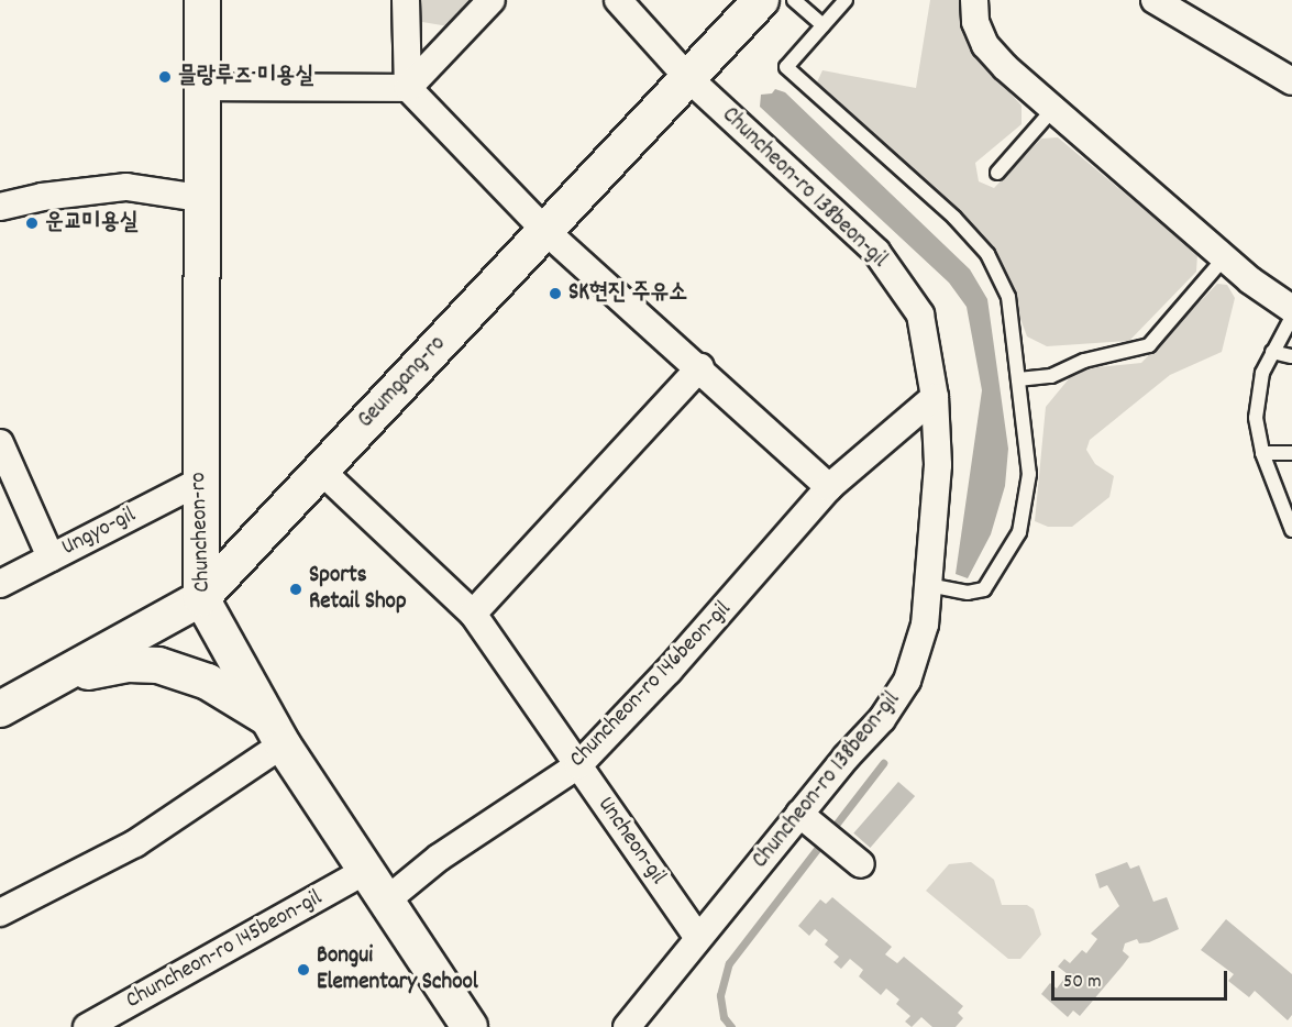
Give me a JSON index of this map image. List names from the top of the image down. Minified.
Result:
{"streets":{"street":["Chuncheon-ro 138beon-gil","Geumgang-ro","Ungyo-gil","Chuncheon-ro","Chuncheon-ro 146beon-gil","Uncheon-gil","Chuncheon-ro 145beon-gil"]},"crossings":[["Chuncheon-ro 138beon-gil","Geumgang-ro"],["Chuncheon-ro 138beon-gil","Chuncheon-ro 146beon-gil"],["Chuncheon-ro 138beon-gil","Uncheon-gil"],["Geumgang-ro","Chuncheon-ro"],["Geumgang-ro","Uncheon-gil"],["Ungyo-gil","Chuncheon-ro"],["Chuncheon-ro","Chuncheon-ro 146beon-gil"],["Chuncheon-ro","Chuncheon-ro 145beon-gil"],["Chuncheon-ro 146beon-gil","Uncheon-gil"]],"places":["믈랑루즈 미용실","운교미용실","SK현진 주유소","Sports Retail Shop","Bongui Elementary School"],"scale_bar":"50 m"}
